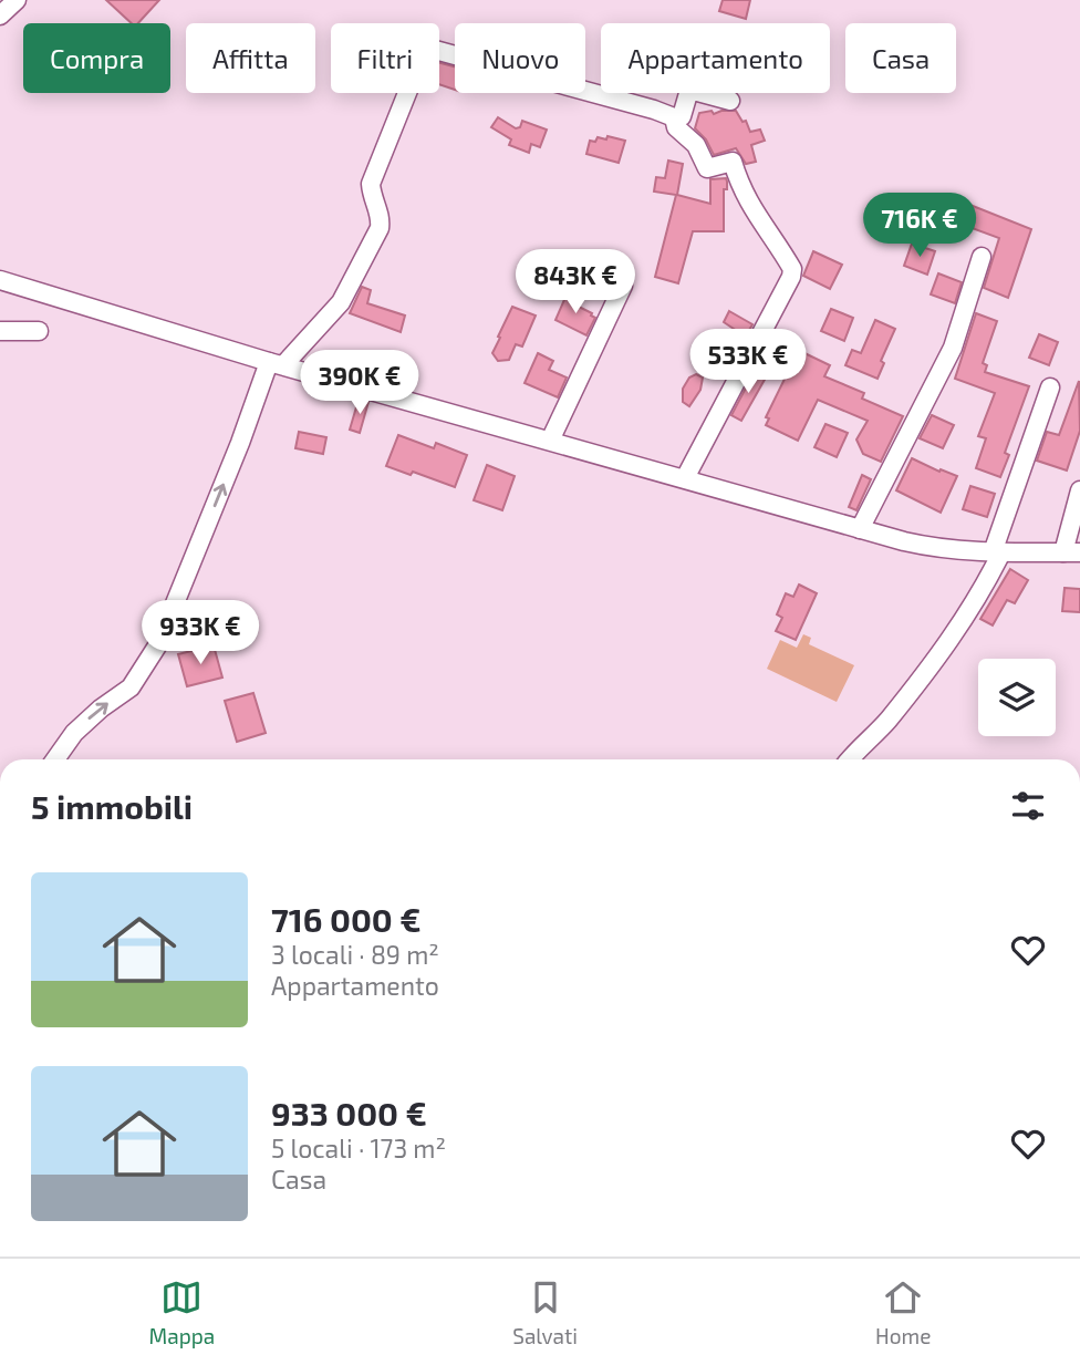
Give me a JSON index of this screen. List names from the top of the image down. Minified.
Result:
{"page":{"chip":["Compra","Affitta","Filtri","Nuovo","Appartamento","Casa"],"price":["716K €","843K €","533K €","390K €","933K €"],"heading":"5 immobili","list":[{"name":"716 000 €","note":"3 locali · 89 m² · Appartamento"},{"name":"933 000 €","note":"5 locali · 173 m² · Casa"}],"tabs":["Mappa","Salvati","Home"]}}
